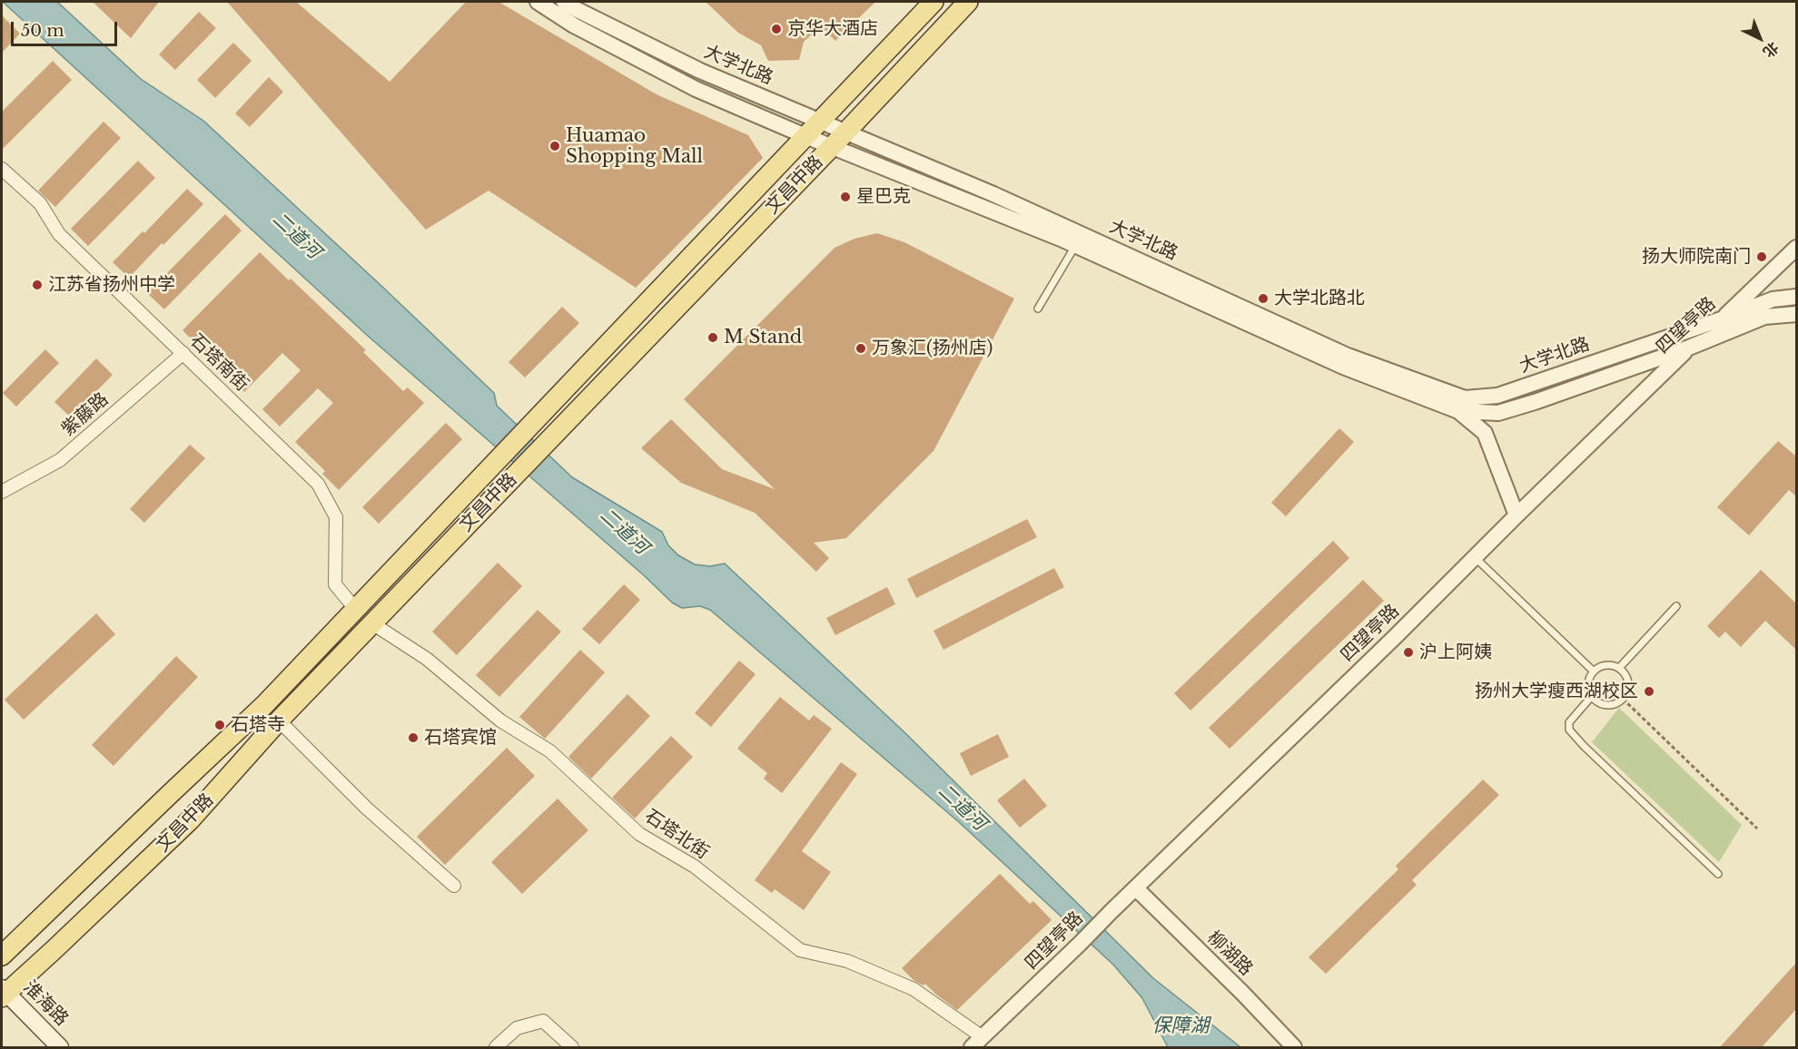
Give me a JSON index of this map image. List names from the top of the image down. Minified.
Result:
{"streets":{"main road":["文昌中路","淮海路"],"street":["大学北路","四望亭路","石塔南街","紫藤路","石塔北街","柳湖路"]},"crossings":[["大学北路","文昌中路"],["大学北路","四望亭路"],["文昌中路","石塔南街"],["文昌中路","石塔北街"],["文昌中路","淮海路"],["四望亭路","石塔北街"],["四望亭路","柳湖路"],["石塔南街","紫藤路"]],"water":["二道河","保障湖"],"places":["京华大酒店","Huamao Shopping Mall","星巴克","扬大师院南门","江苏省扬州中学","大学北路北","M Stand","万象汇(扬州店)","沪上阿姨","扬州大学瘦西湖校区","石塔寺","石塔宾馆"],"scale_bar":"50 m","north":"bottom right"}
